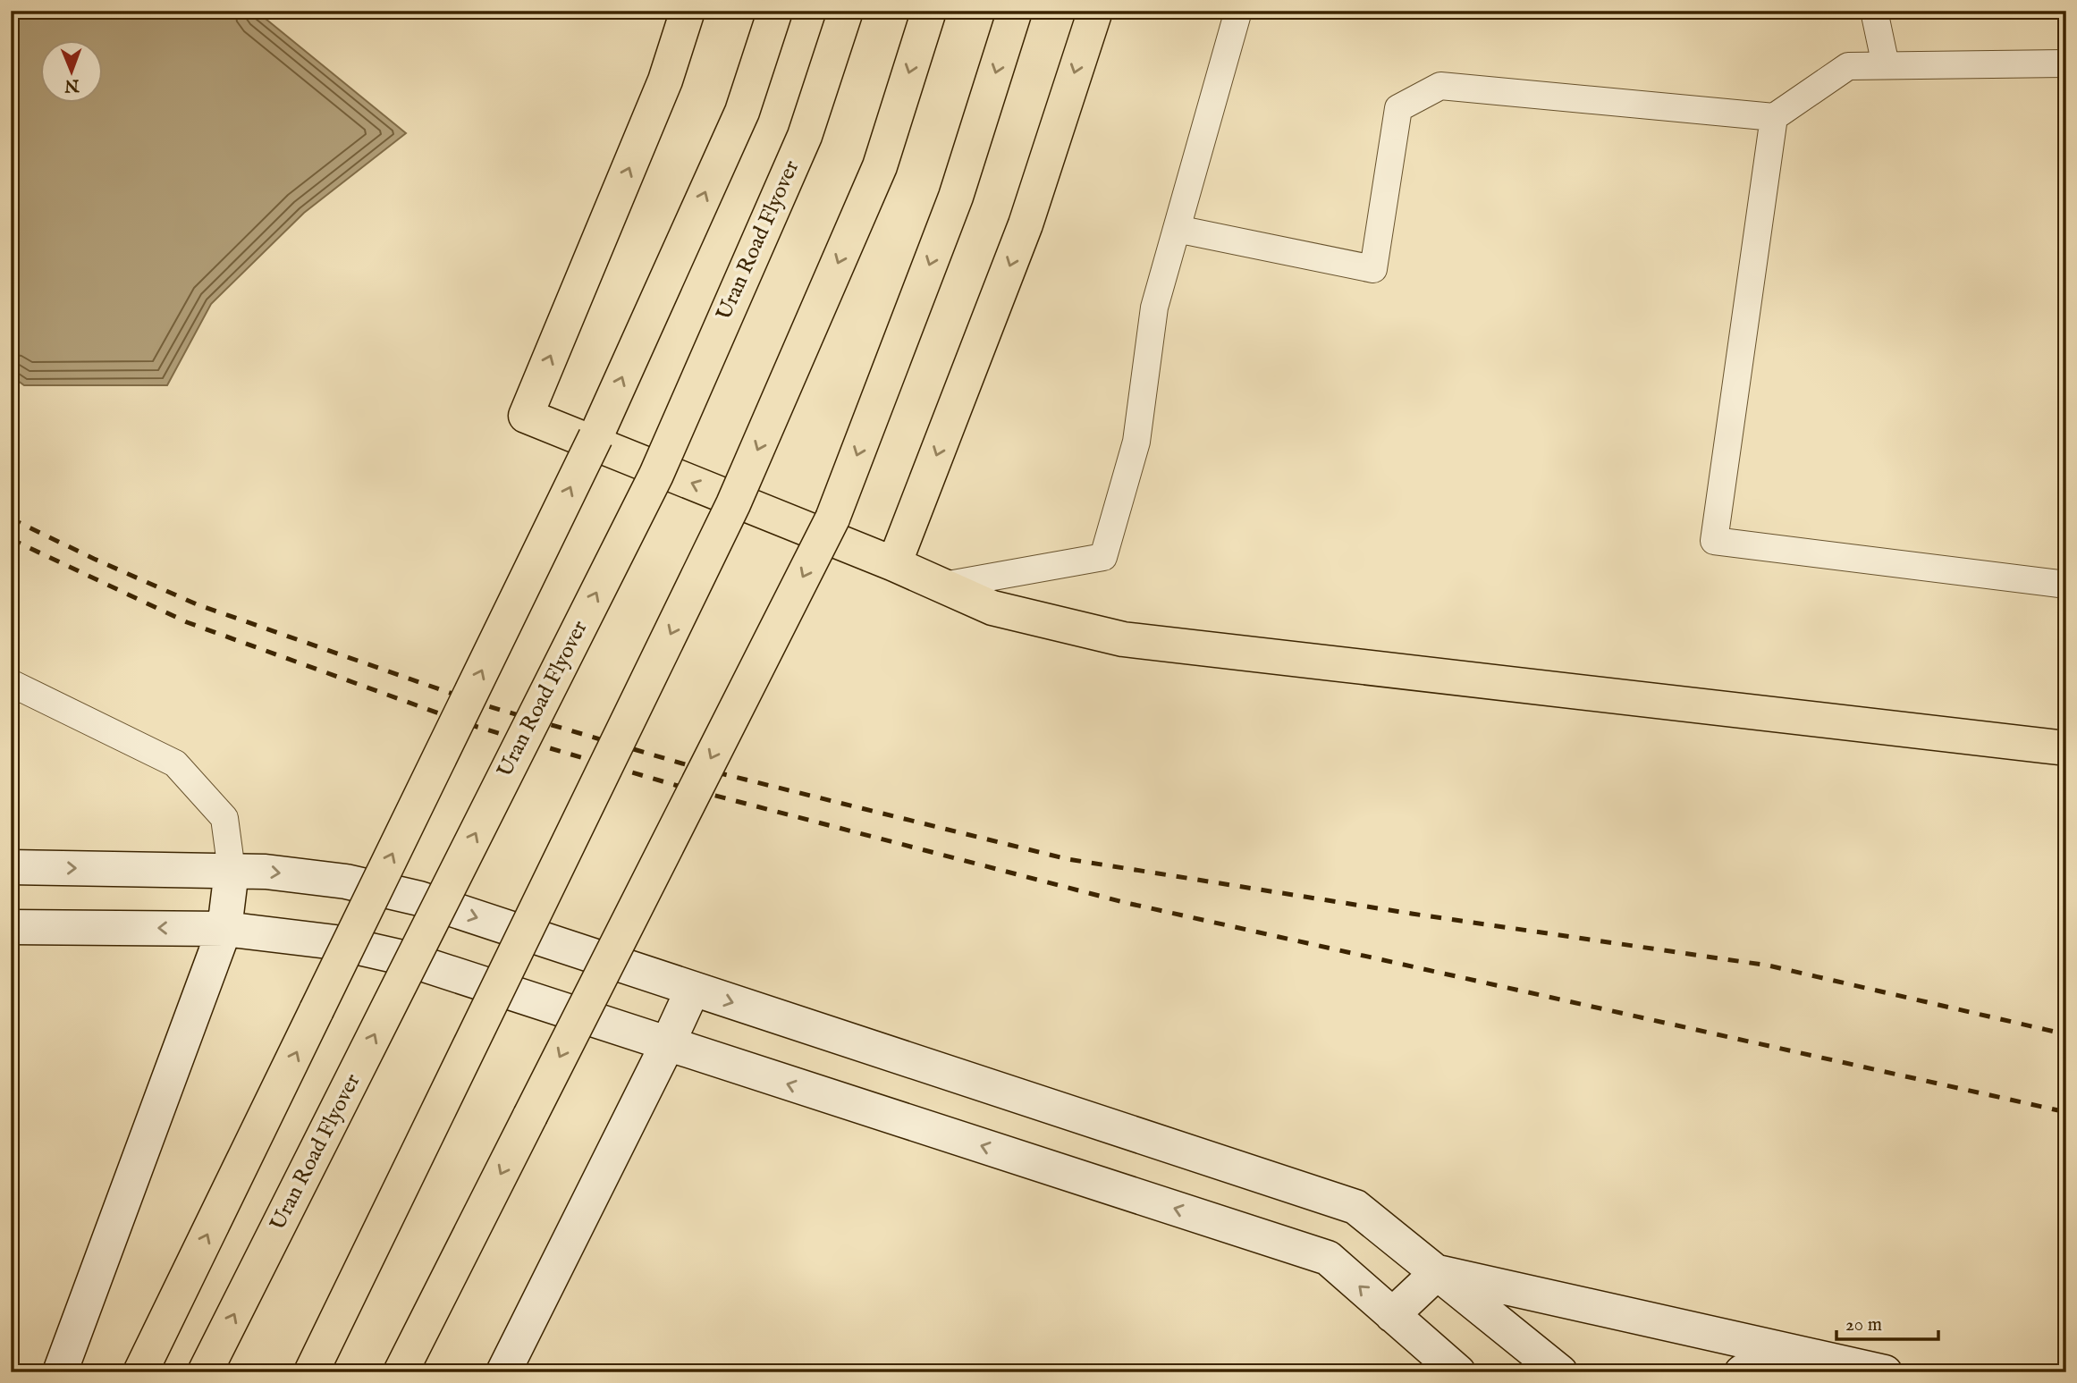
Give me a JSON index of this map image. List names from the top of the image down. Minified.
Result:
{"streets":{"main road":["Uran Road Flyover"]},"scale_bar":"20 m","north":"bottom"}
